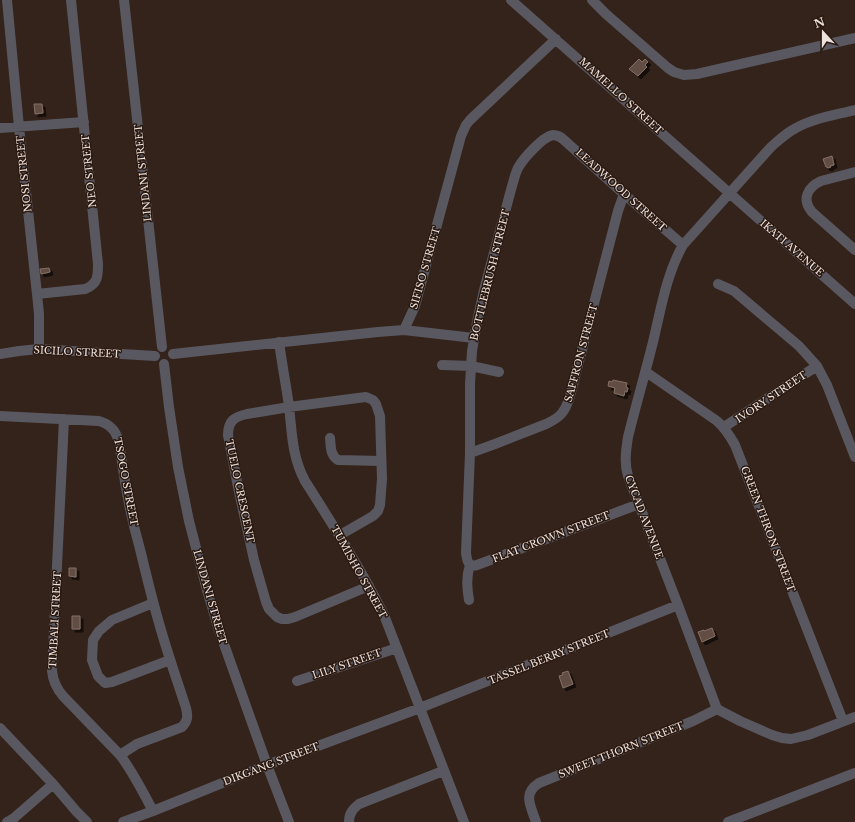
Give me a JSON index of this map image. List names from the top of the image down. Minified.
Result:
{"streets":{"street":["MAMELLO STREET","NEO STREET","LINDANI STREET","NOSI STREET","LEADWOOD STREET","IKATI AVENUE","SIFISO STREET","BOTTLEBRUSH STREET","SICILO STREET","SAFFRON STREET","IVORY STREET","TSOGO STREET","TUELO CRESCENT","CYCAD AVENUE","GREEN THRON STREET","FLAT CROWN STREET","TUMISHO STREET","TIMBALI STREET","TASSEL BERRY STREET","LILY STREET","SWEET THORN STREET","DIKGANG STREET"]},"crossings":[["MAMELLO STREET","IKATI AVENUE"],["MAMELLO STREET","SIFISO STREET"],["MAMELLO STREET","CYCAD AVENUE"],["NEO STREET","NOSI STREET"],["LINDANI STREET","SICILO STREET"],["LINDANI STREET","DIKGANG STREET"],["NOSI STREET","SICILO STREET"],["LEADWOOD STREET","BOTTLEBRUSH STREET"],["LEADWOOD STREET","SAFFRON STREET"],["LEADWOOD STREET","CYCAD AVENUE"],["IKATI AVENUE","CYCAD AVENUE"],["BOTTLEBRUSH STREET","SAFFRON STREET"],["BOTTLEBRUSH STREET","FLAT CROWN STREET"],["IVORY STREET","GREEN THRON STREET"],["TSOGO STREET","TIMBALI STREET"],["TUELO CRESCENT","TUMISHO STREET"],["CYCAD AVENUE","GREEN THRON STREET"],["CYCAD AVENUE","FLAT CROWN STREET"],["CYCAD AVENUE","TASSEL BERRY STREET"],["CYCAD AVENUE","SWEET THORN STREET"],["TUMISHO STREET","TASSEL BERRY STREET"],["TUMISHO STREET","LILY STREET"],["TUMISHO STREET","DIKGANG STREET"],["TIMBALI STREET","DIKGANG STREET"],["TASSEL BERRY STREET","DIKGANG STREET"]],"north":"top"}
